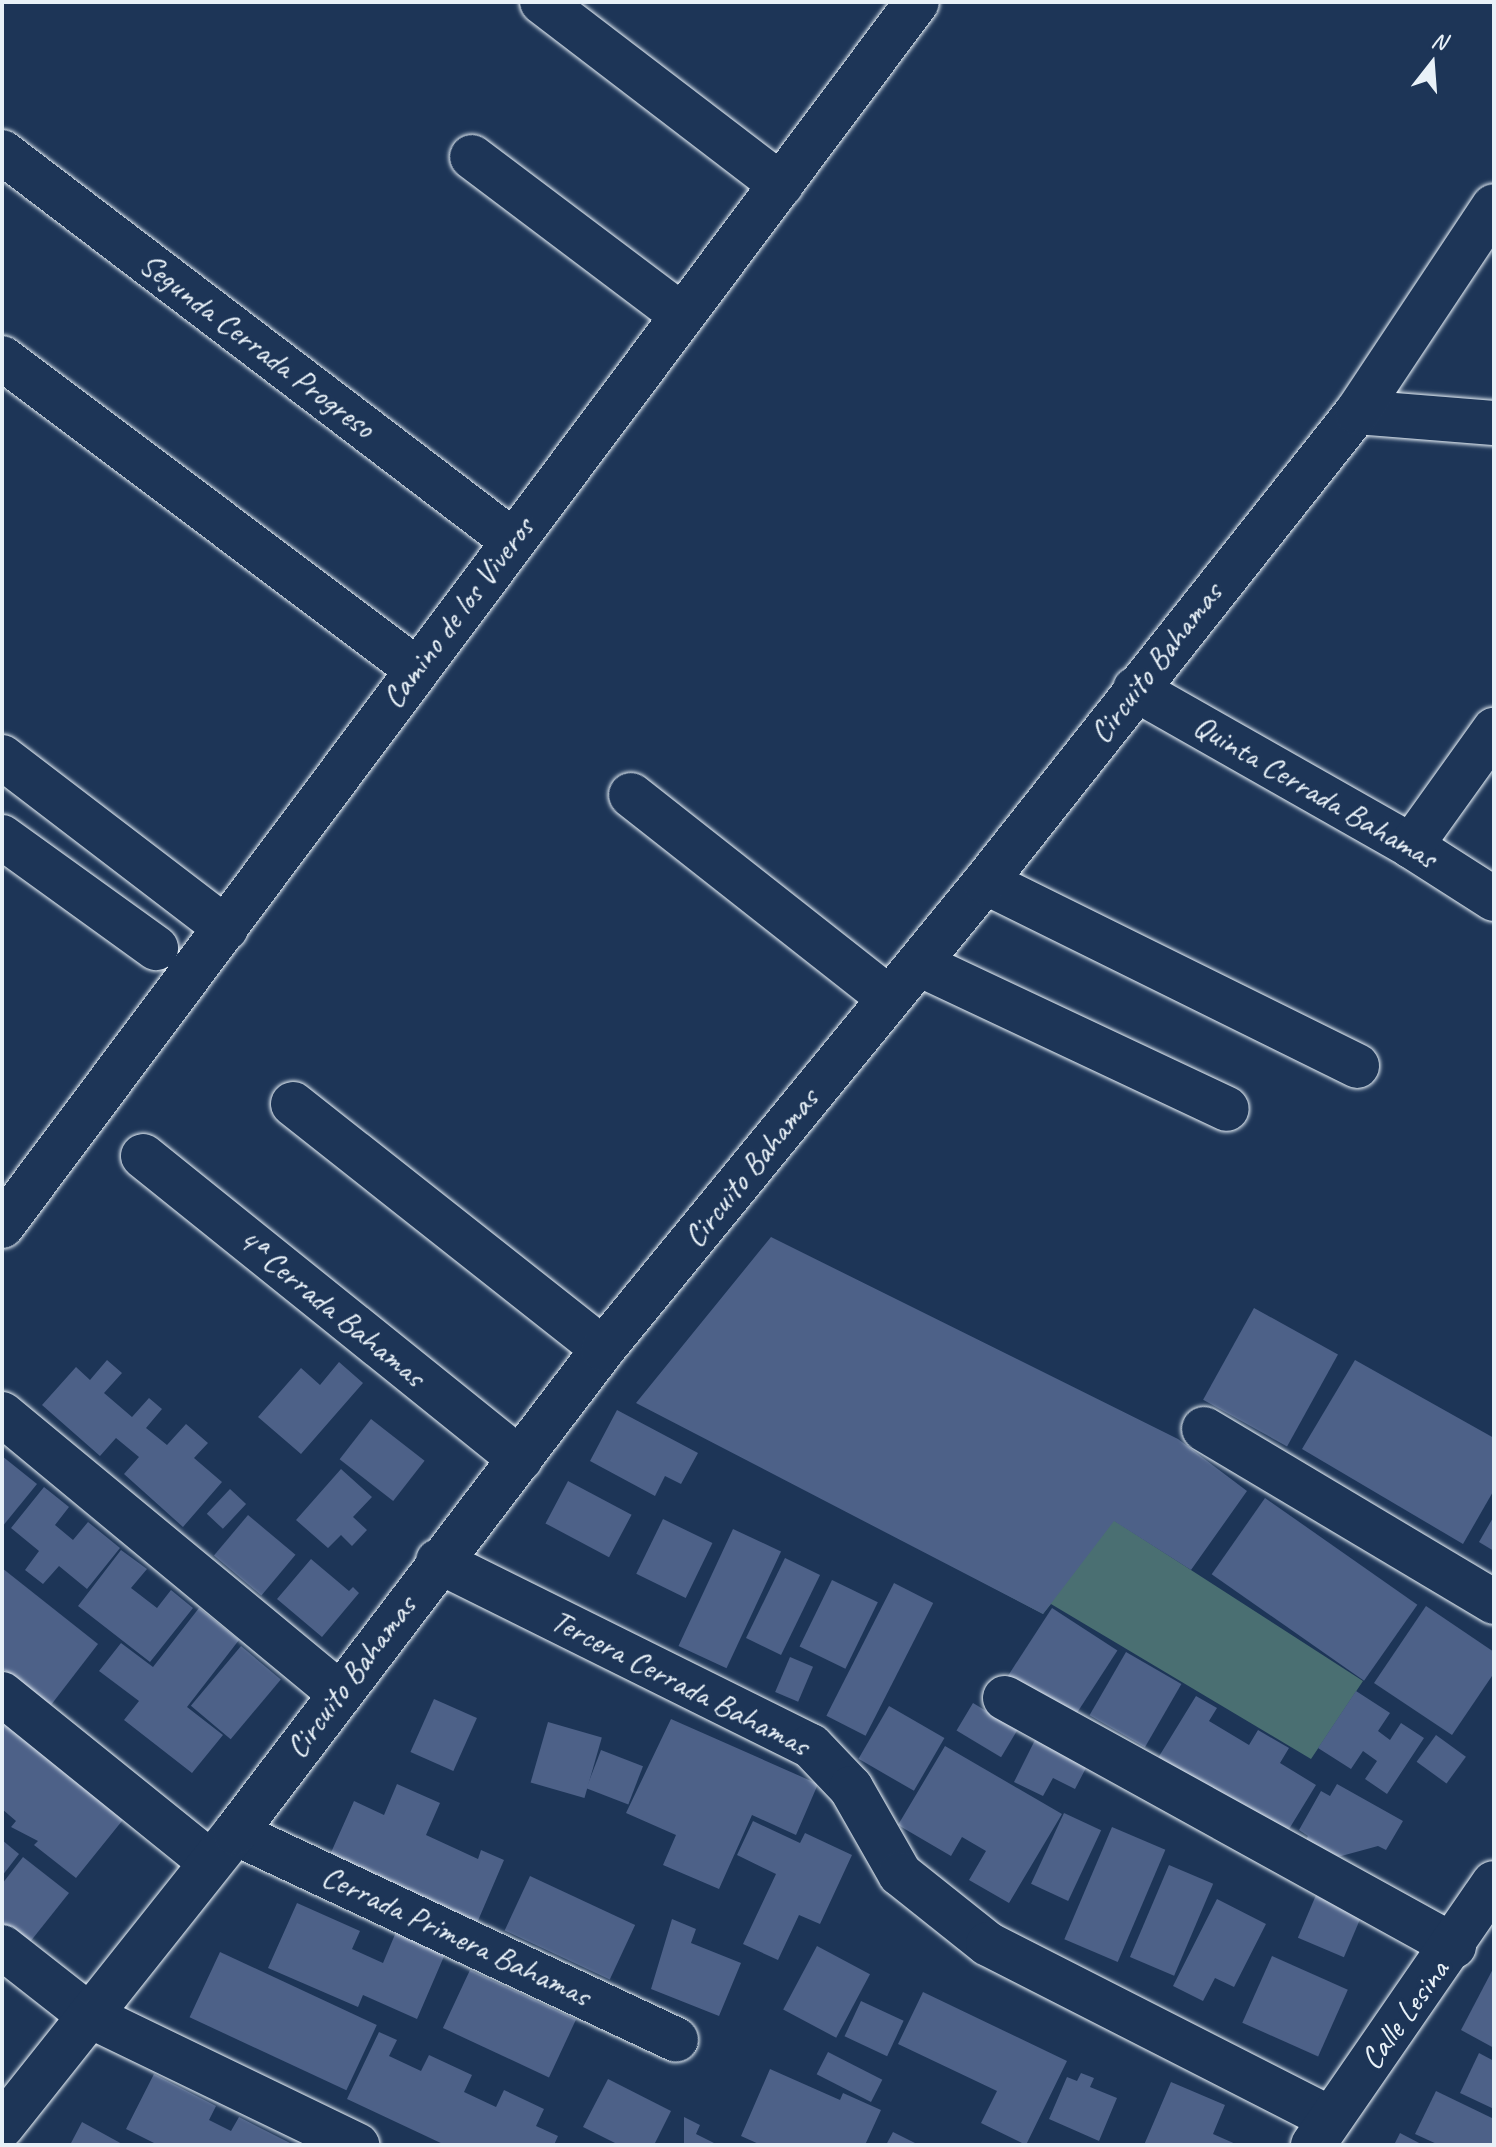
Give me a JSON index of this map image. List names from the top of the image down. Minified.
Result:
{"streets":{"street":["Segunda Cerrada Progreso","Camino de los Viveros","Circuito Bahamas","Quinta Cerrada Bahamas","4ª Cerrada Bahamas","Tercera Cerrada Bahamas","Cerrada Primera Bahamas","Calle Lesina"]},"crossings":[["Segunda Cerrada Progreso","Camino de los Viveros"],["Circuito Bahamas","Quinta Cerrada Bahamas"],["Circuito Bahamas","4ª Cerrada Bahamas"],["Circuito Bahamas","Tercera Cerrada Bahamas"],["Circuito Bahamas","Cerrada Primera Bahamas"],["Tercera Cerrada Bahamas","Calle Lesina"]],"north":"top"}
